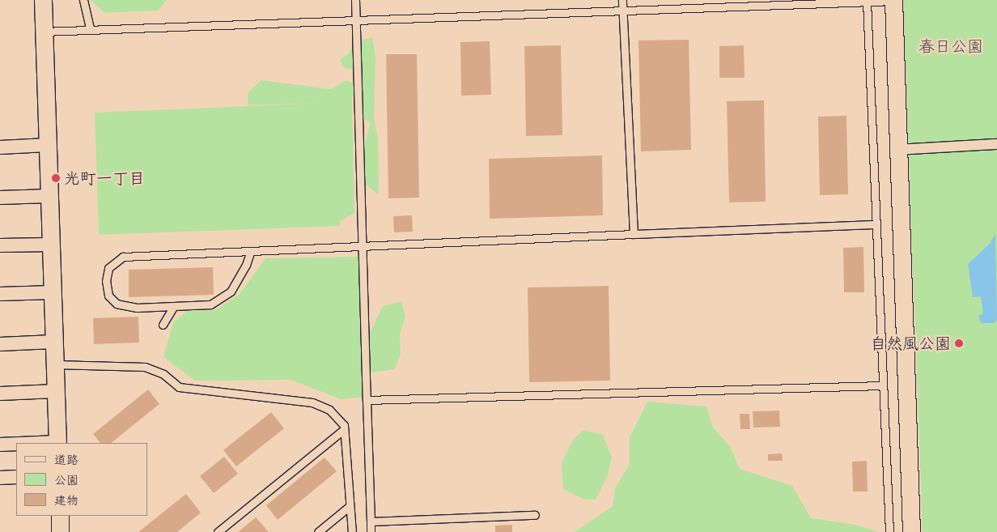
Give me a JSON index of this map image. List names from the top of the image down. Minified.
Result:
{"parks":["春日公園"],"places":["光町一丁目","自然風公園"],"legend":["道路","公園","建物"]}
